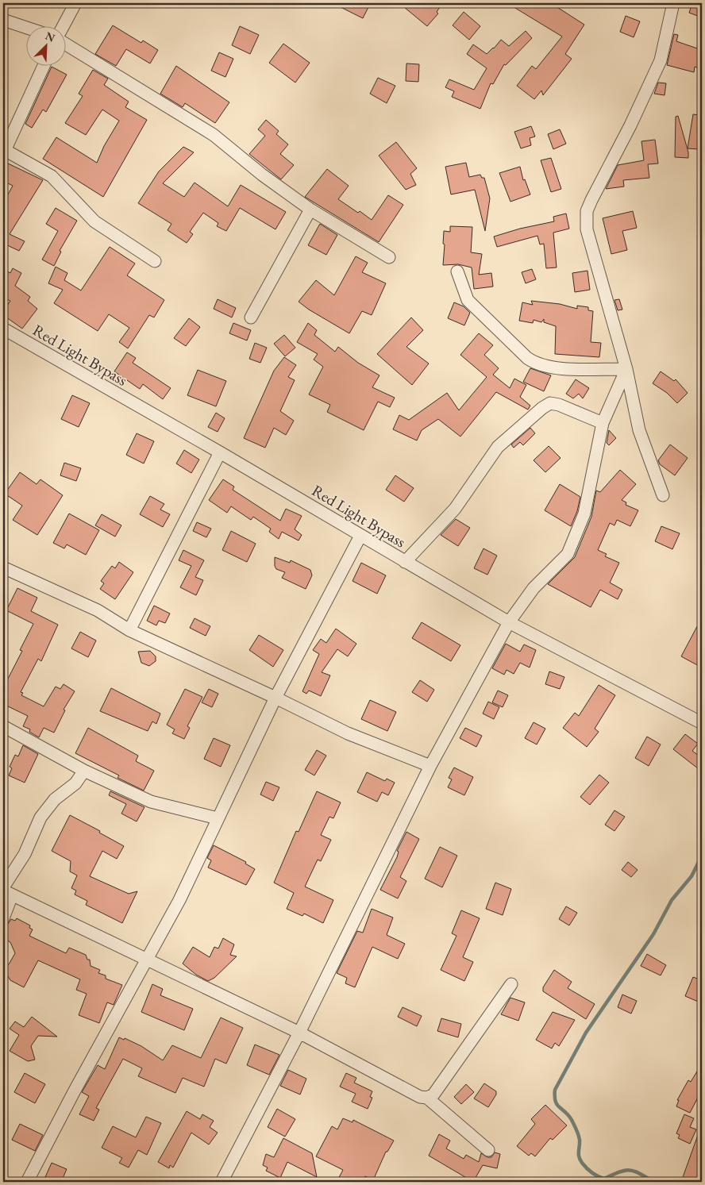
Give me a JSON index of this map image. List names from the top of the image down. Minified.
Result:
{"streets":{"street":["Red Light Bypass"]},"north":"top right"}
